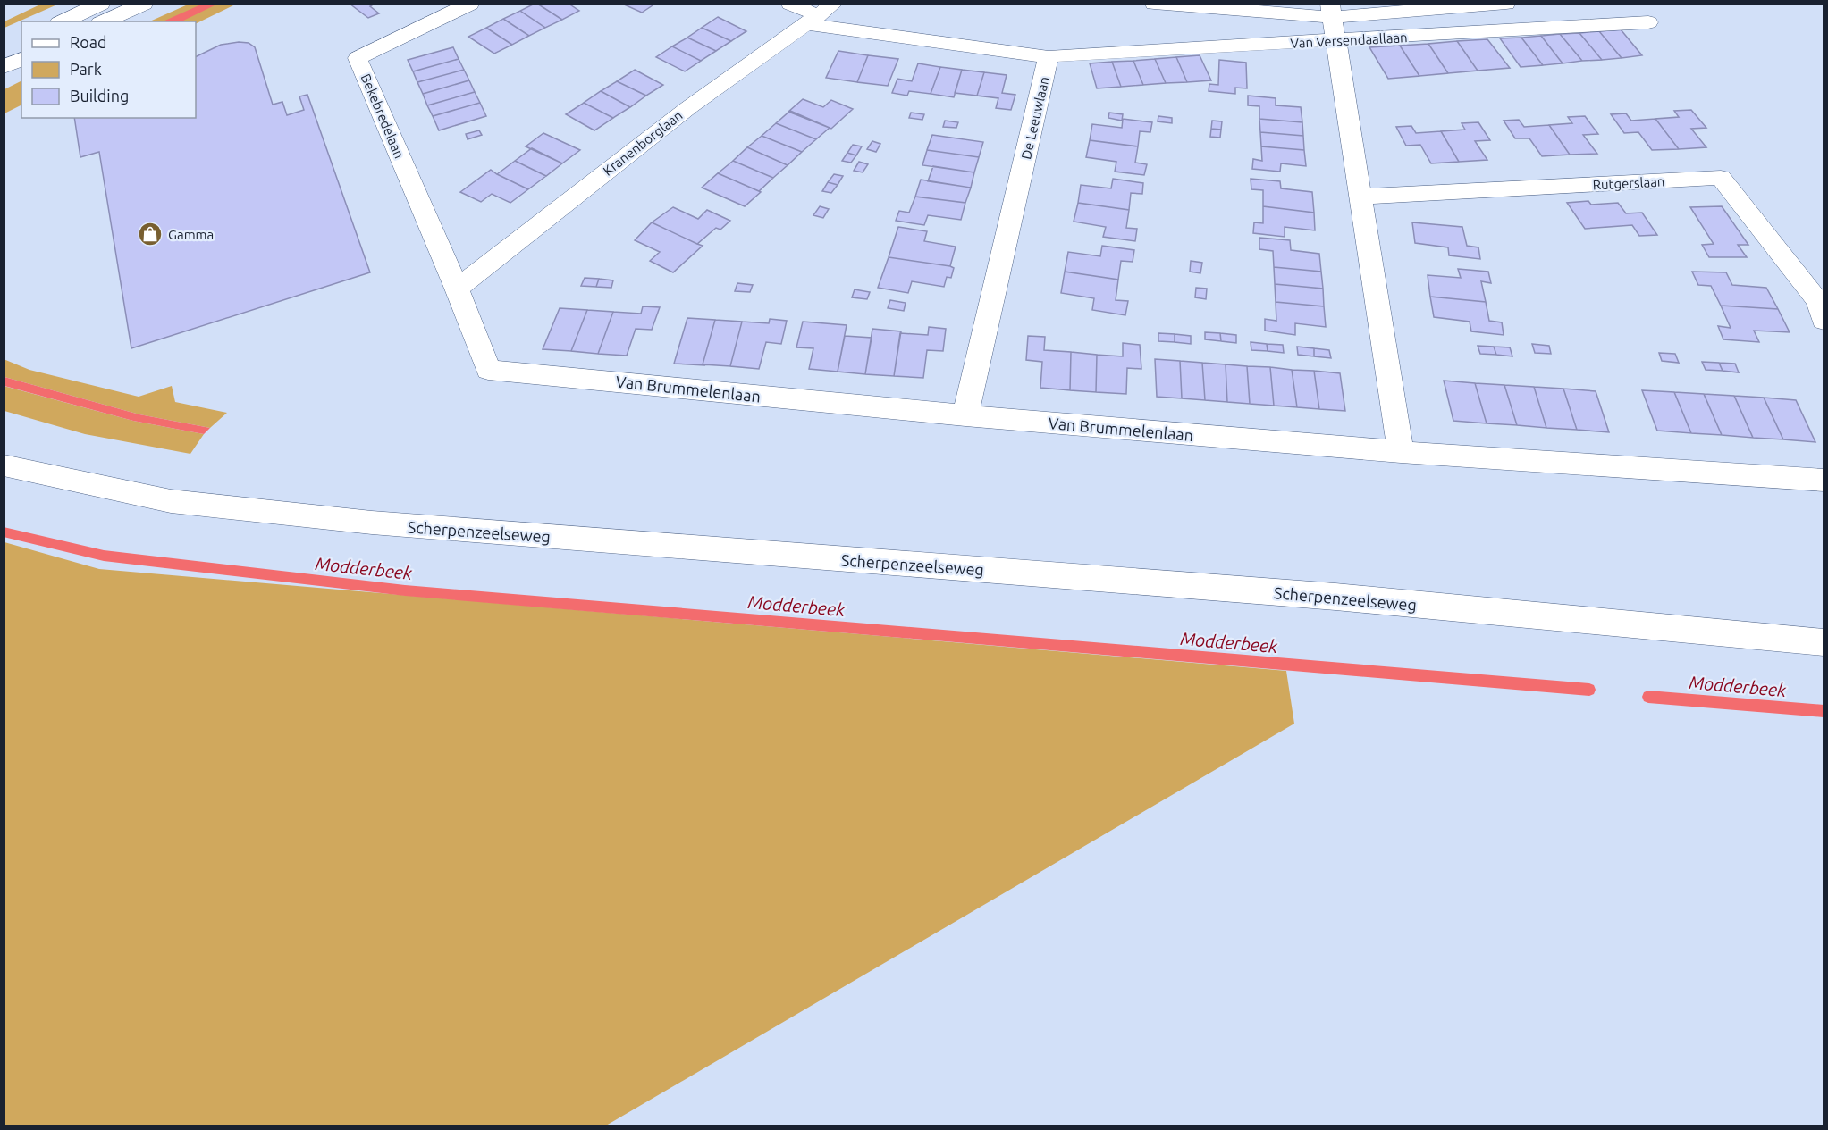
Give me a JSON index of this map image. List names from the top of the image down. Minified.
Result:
{"streets":{"street":["Van Versendaallaan","Bekebredelaan","De Leeuwlaan","Kranenborglaan","Rutgerslaan","Van Brummelenlaan","Scherpenzeelseweg"]},"crossings":[["Van Versendaallaan","De Leeuwlaan"],["Bekebredelaan","Kranenborglaan"],["Bekebredelaan","Van Brummelenlaan"],["De Leeuwlaan","Kranenborglaan"],["De Leeuwlaan","Van Brummelenlaan"],["Kranenborglaan","Van Brummelenlaan"]],"water":["Modderbeek"],"places":{"shop":["Gamma"]},"legend":["Road","Park","Building"]}
